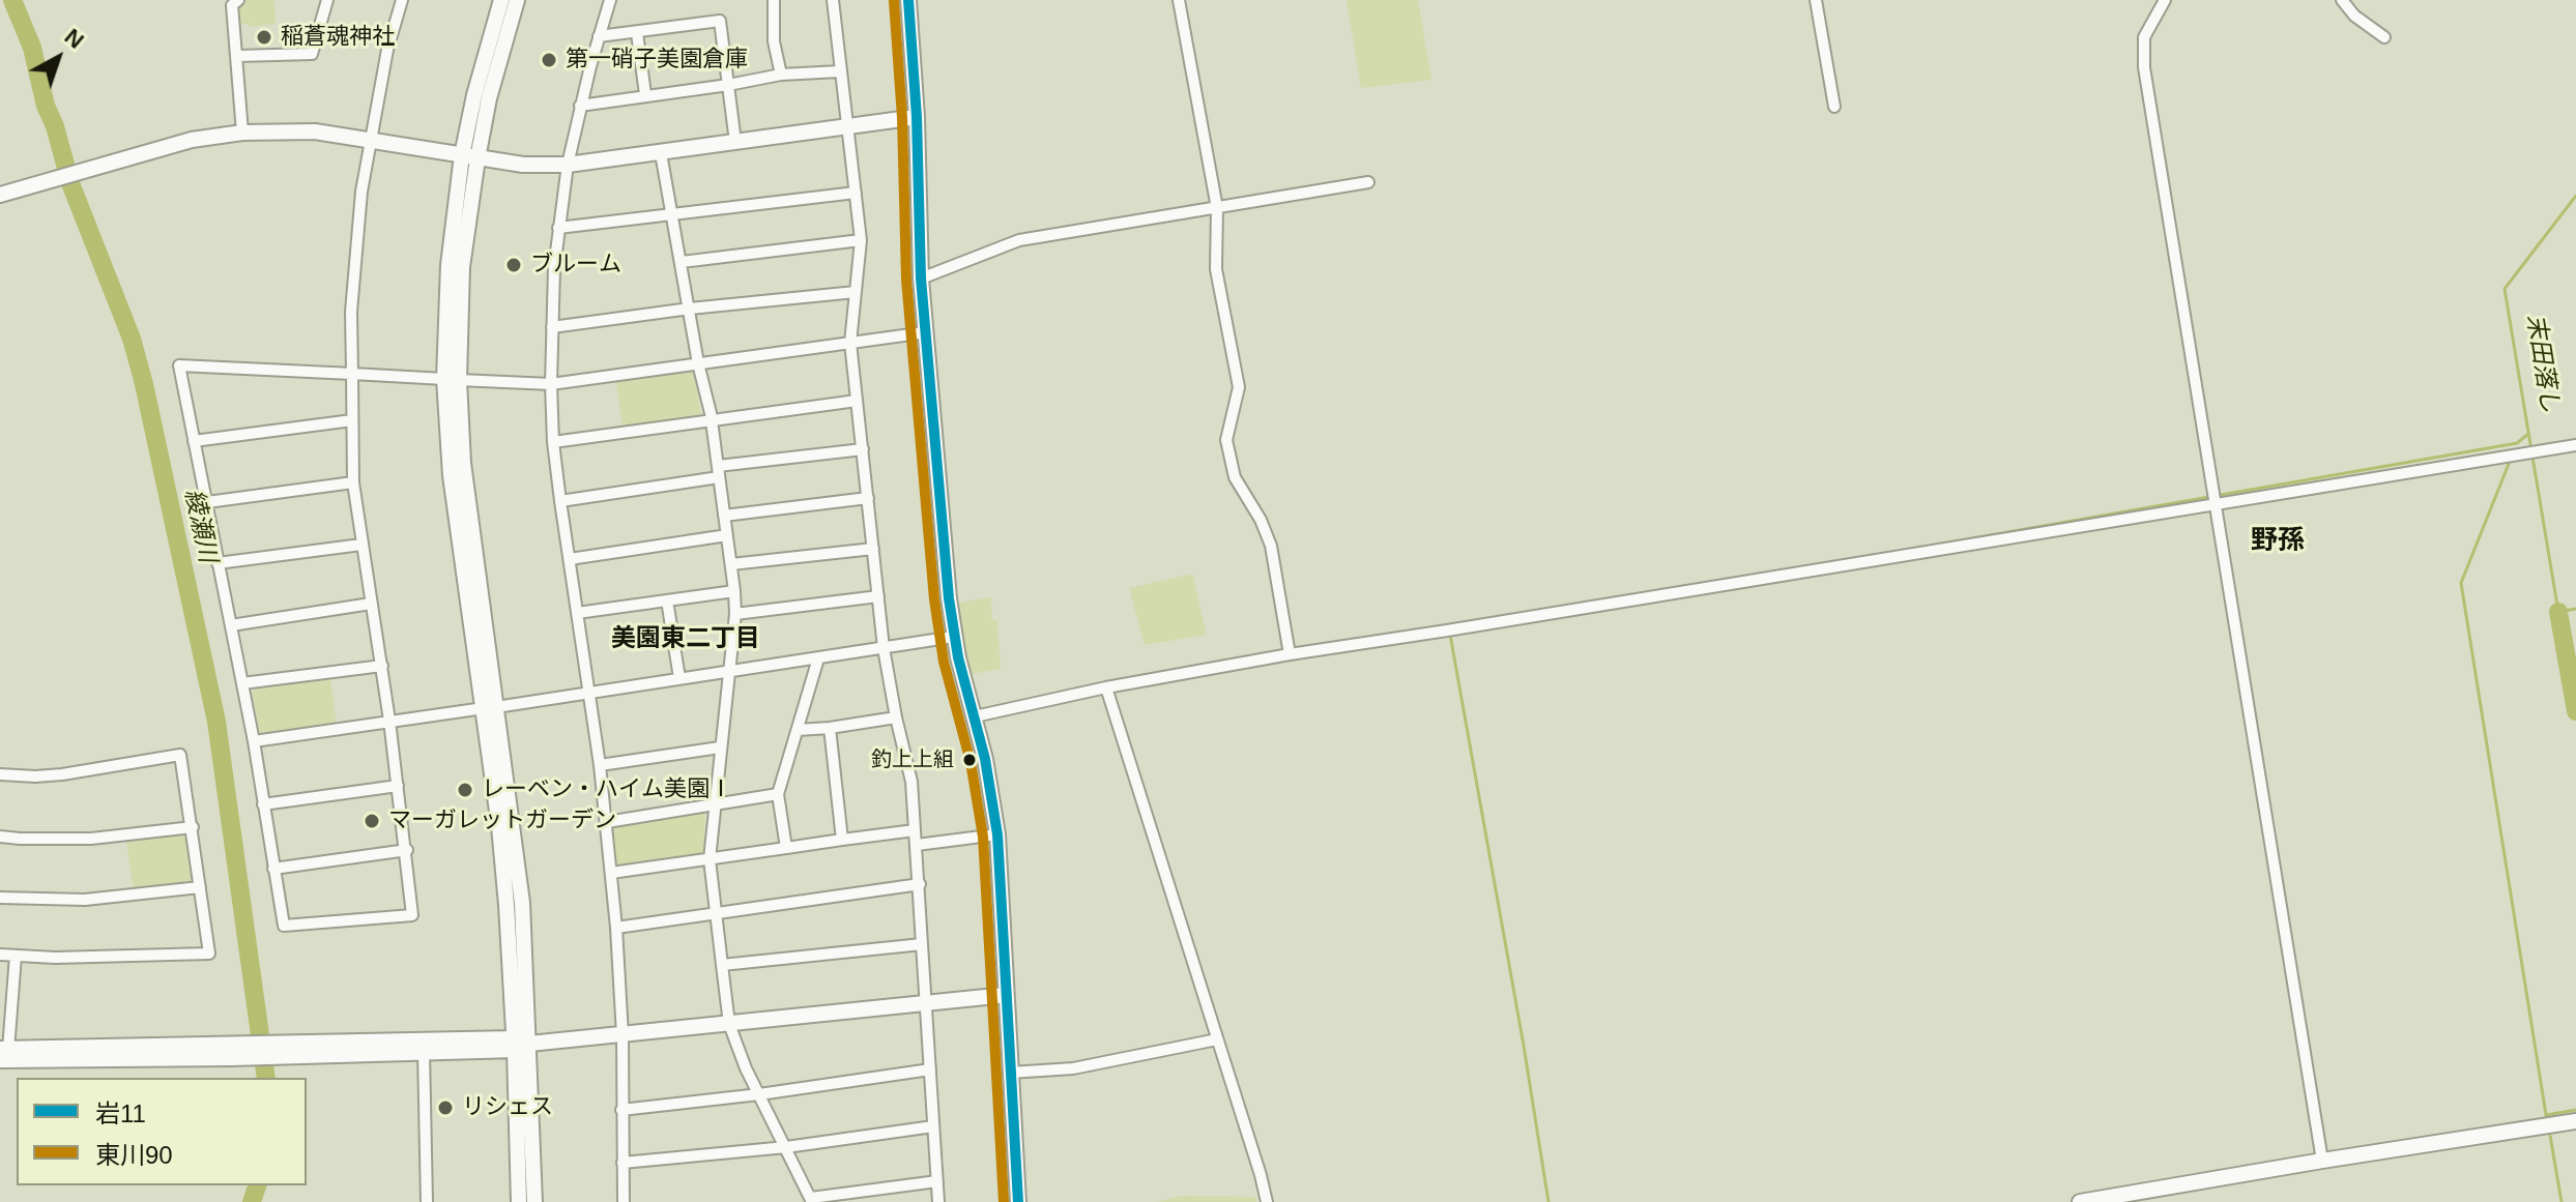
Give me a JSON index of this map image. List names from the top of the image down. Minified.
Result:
{"districts":["野孫","美園東二丁目"],"water":["末田落し","綾瀬川"],"places":["稲蒼魂神社","第一硝子美園倉庫","ブルーム","釣上上組","レーベン・ハイム美園Ⅰ","マーガレットガーデン","リシェス"],"lines":["transit line 岩11","transit line 東川90"],"legend":["岩11","東川90"],"north":"top right"}
